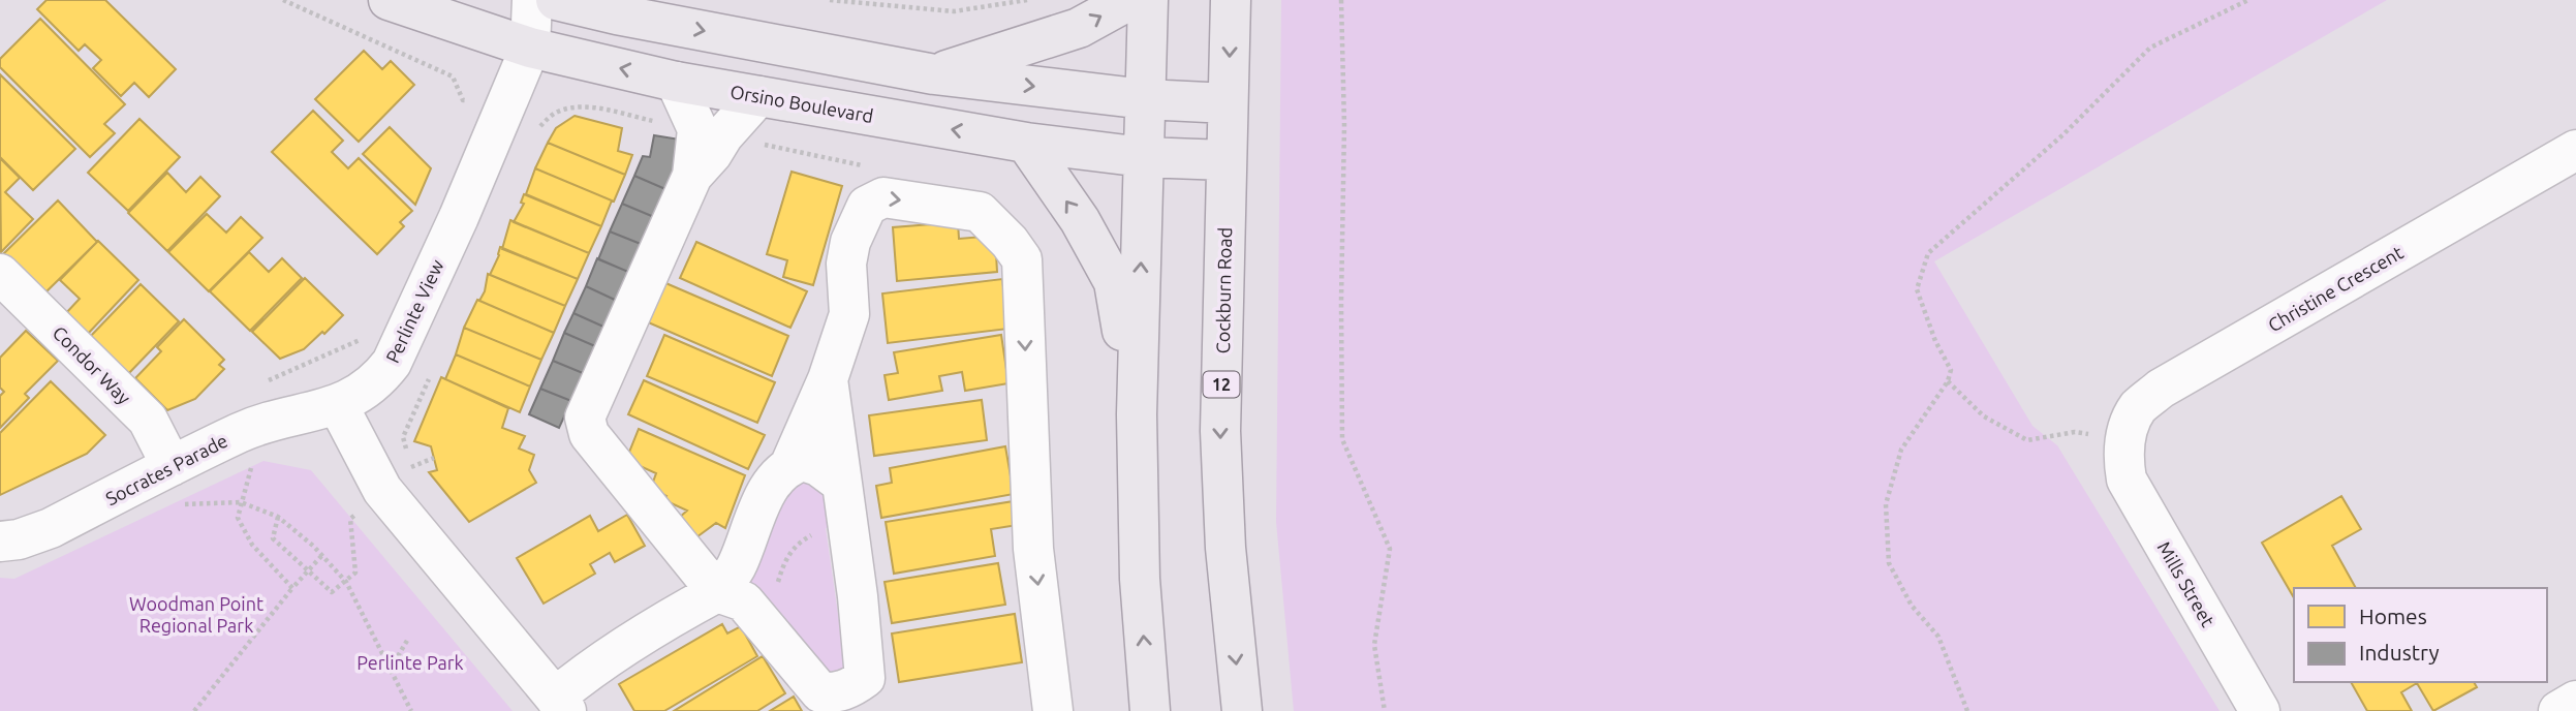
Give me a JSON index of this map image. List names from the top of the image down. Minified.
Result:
{"streets":{"main road":["Orsino Boulevard","Cockburn Road","12"],"street":["Christine Crescent","Perlinte View","Condor Way","Socrates Parade","Mills Street"]},"crossings":[["Orsino Boulevard","Cockburn Road"],["Orsino Boulevard","Perlinte View"],["Christine Crescent","Mills Street"],["Perlinte View","Socrates Parade"],["Condor Way","Socrates Parade"]],"parks":["Woodman Point Regional Park","Perlinte Park"],"legend":["Homes","Industry"]}
